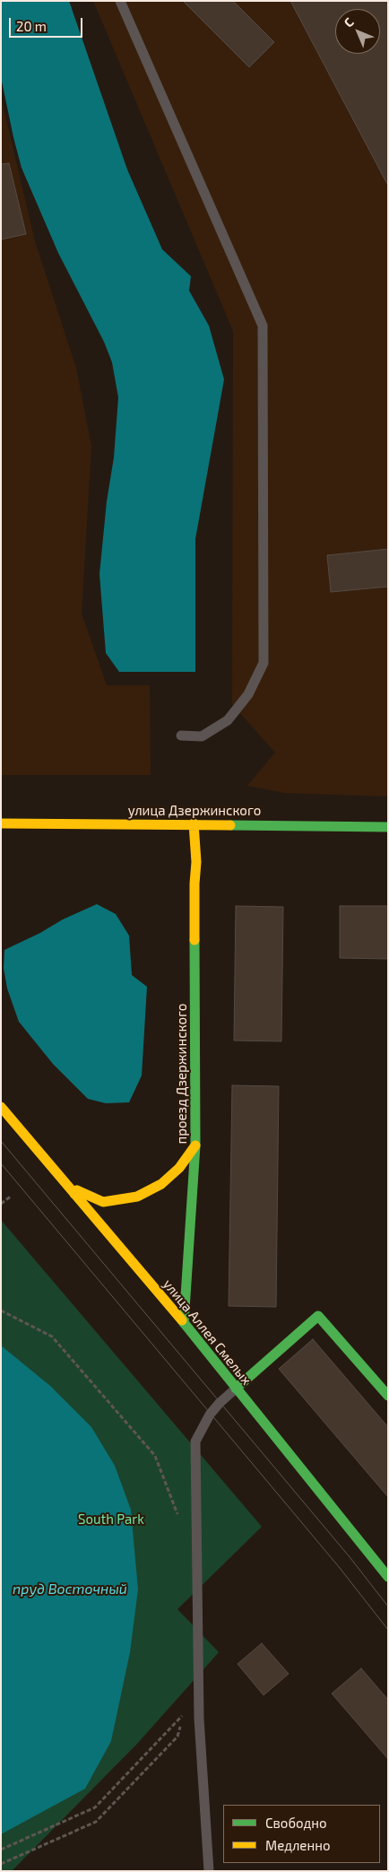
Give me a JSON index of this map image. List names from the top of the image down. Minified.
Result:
{"streets":{"main road":["улица Дзержинского","проезд Дзержинского","улица Аллея Смелых"]},"crossings":[["улица Дзержинского","проезд Дзержинского"],["проезд Дзержинского","улица Аллея Смелых"]],"water":["пруд Восточный"],"parks":["South Park"],"legend":["Свободно","Медленно"],"scale_bar":"20 m","north":"top left"}
